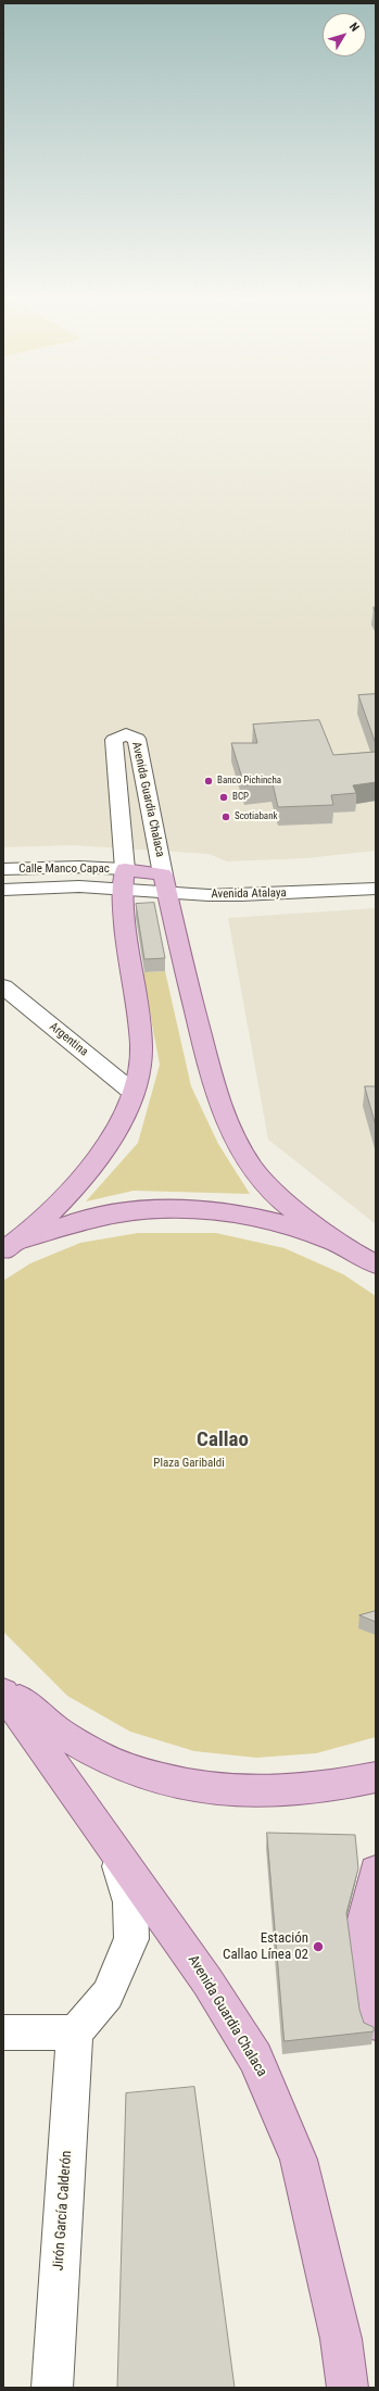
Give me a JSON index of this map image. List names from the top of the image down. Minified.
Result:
{"streets":{"main road":["Avenida Guardia Chalaca"],"street":["Calle Manco Capac","Avenida Atalaya","Argentina","Jirón García Calderón"]},"crossings":[["Avenida Guardia Chalaca","Calle Manco Capac"],["Avenida Guardia Chalaca","Avenida Atalaya"],["Avenida Guardia Chalaca","Argentina"],["Calle Manco Capac","Avenida Atalaya"]],"districts":["Callao"],"parks":["Plaza Garibaldi"],"places":["Banco Pichincha","BCP","Scotiabank","Estación Callao Línea 02"],"north":"top right"}
